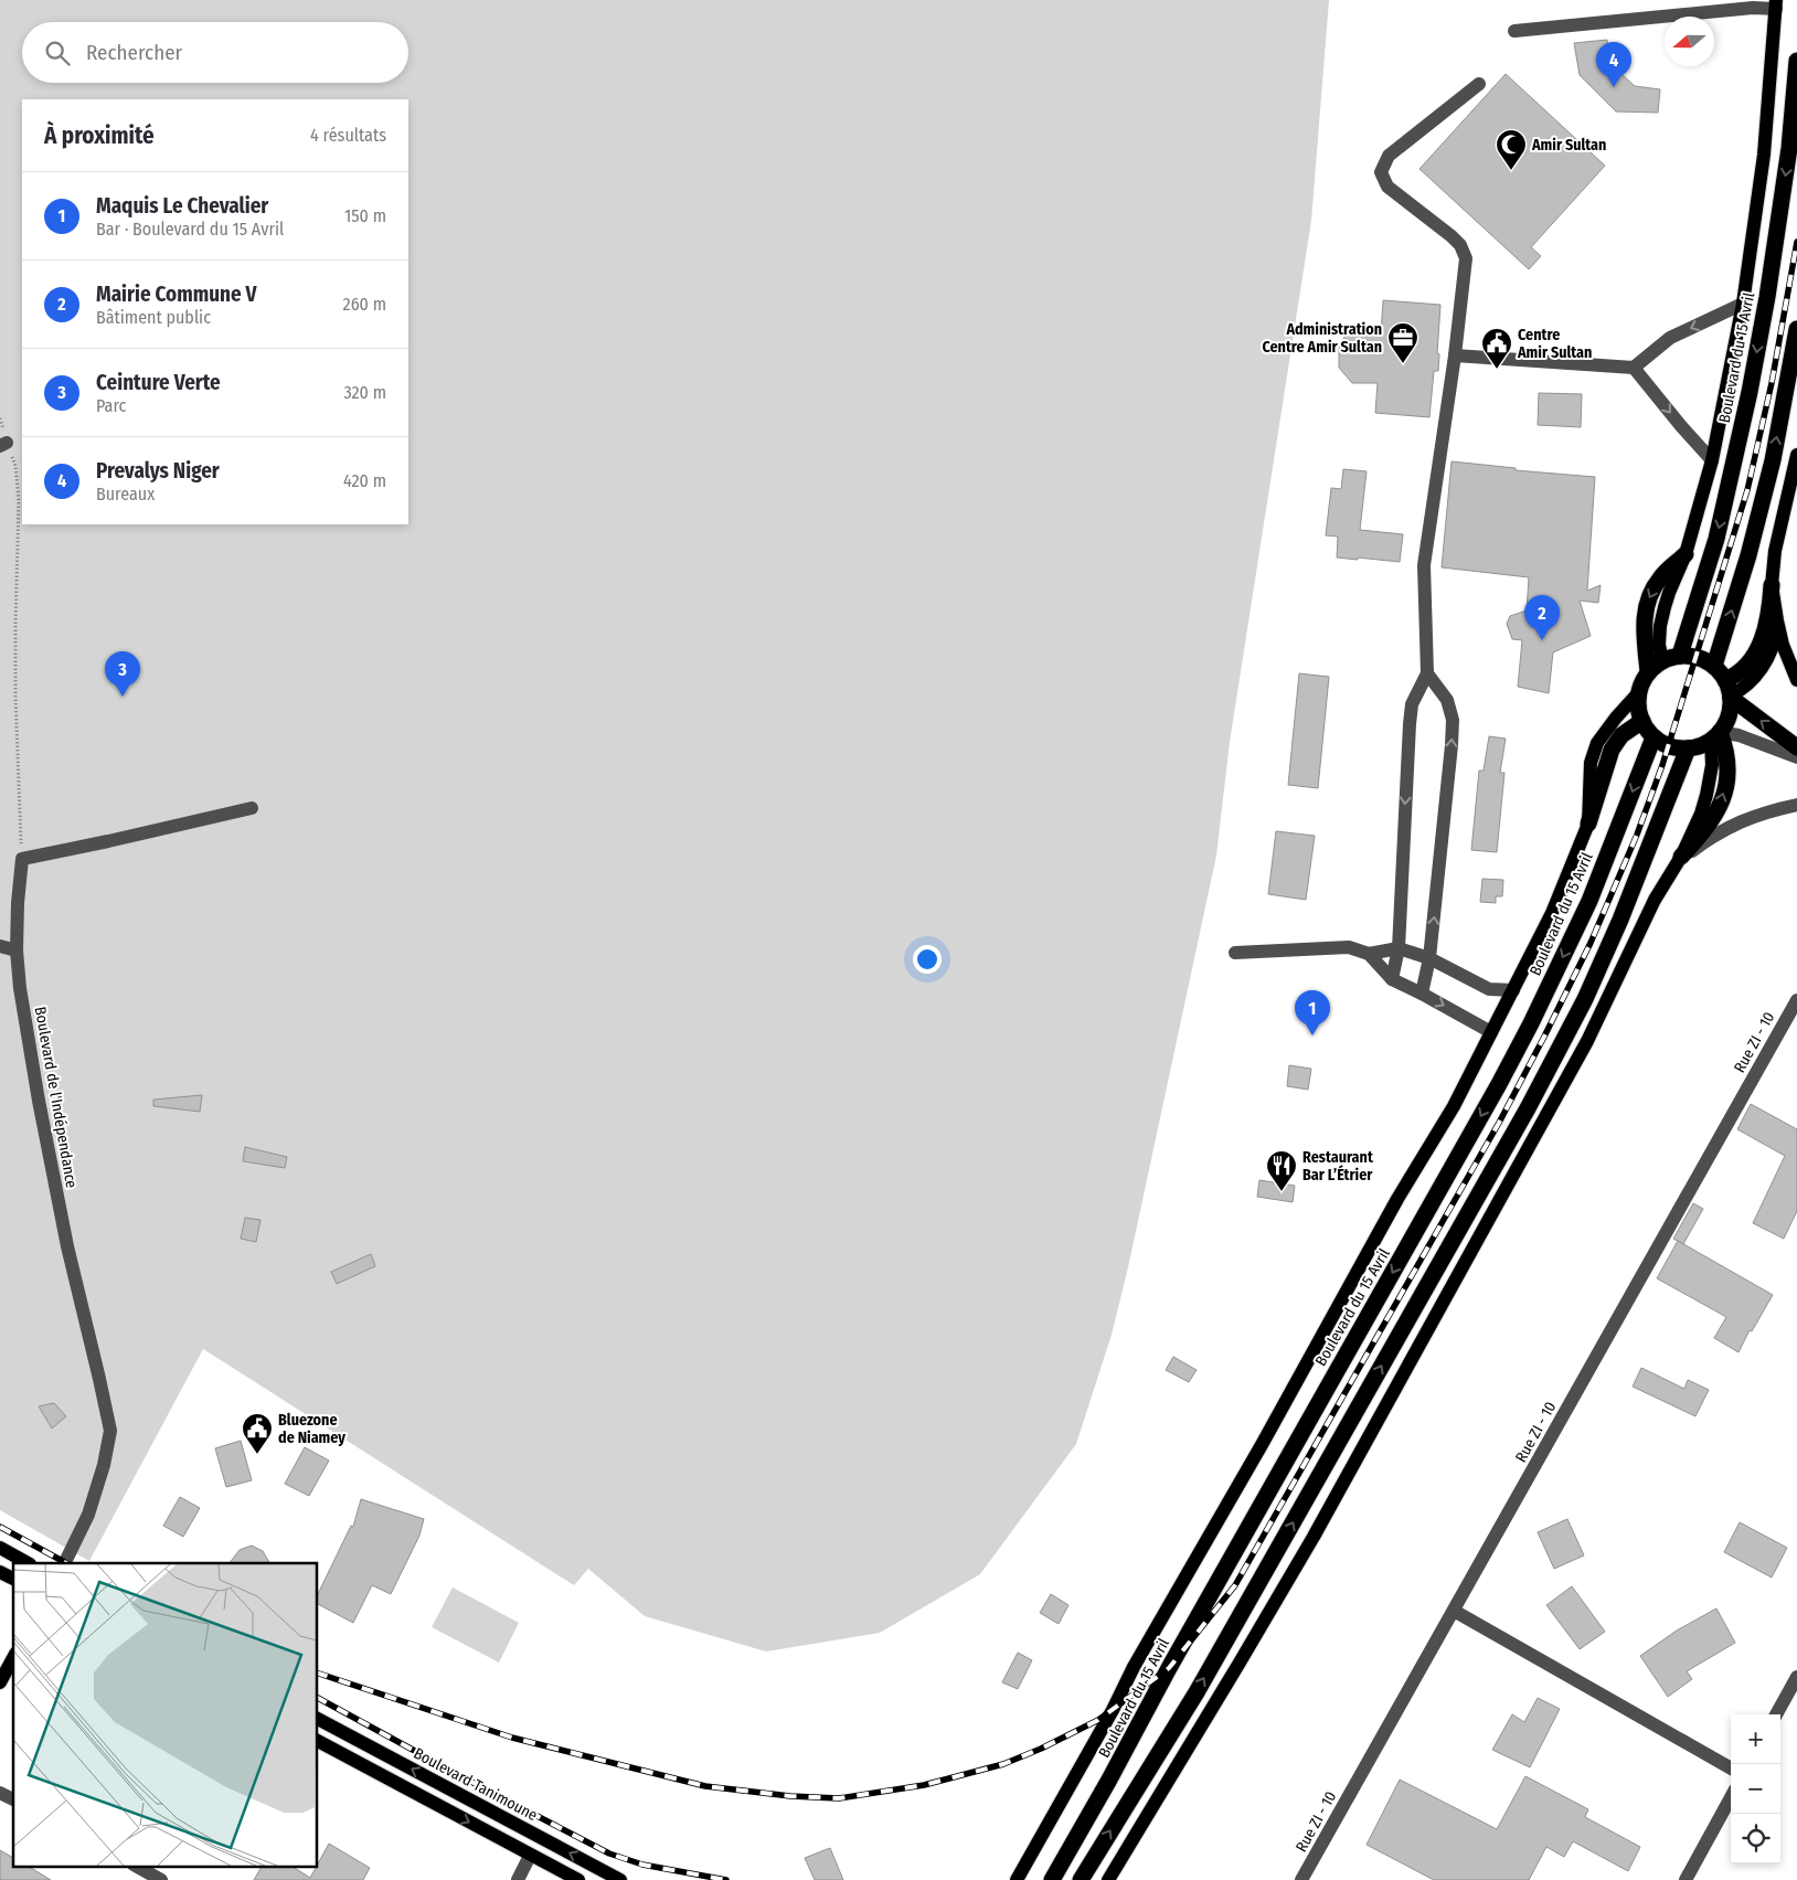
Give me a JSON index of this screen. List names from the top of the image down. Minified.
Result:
{"streets":{"highway":["Boulevard du 15 Avril"],"main road":["Boulevard Tanimoune"],"street":["Rue ZI - 10","Boulevard de l'Indépendance"]},"places":{"mosque":["Amir Sultan"],"office":["Administration Centre Amir Sultan"],"public building":["Centre Amir Sultan","Bluezone de Niamey"],"restaurant":["Restaurant Bar L’Étrier"]},"north":"left","page":{"search":"Rechercher","pins":["4","2","3","1"],"heading":["À proximité","4 résultats"],"list":[{"mark":"1","name":"Maquis Le Chevalier","note":"Bar · Boulevard du 15 Avril","value":"150 m"},{"mark":"2","name":"Mairie Commune V","note":"Bâtiment public","value":"260 m"},{"mark":"3","name":"Ceinture Verte","note":"Parc","value":"320 m"},{"mark":"4","name":"Prevalys Niger","note":"Bureaux","value":"420 m"}],"map_buttons":["+","−"]}}
